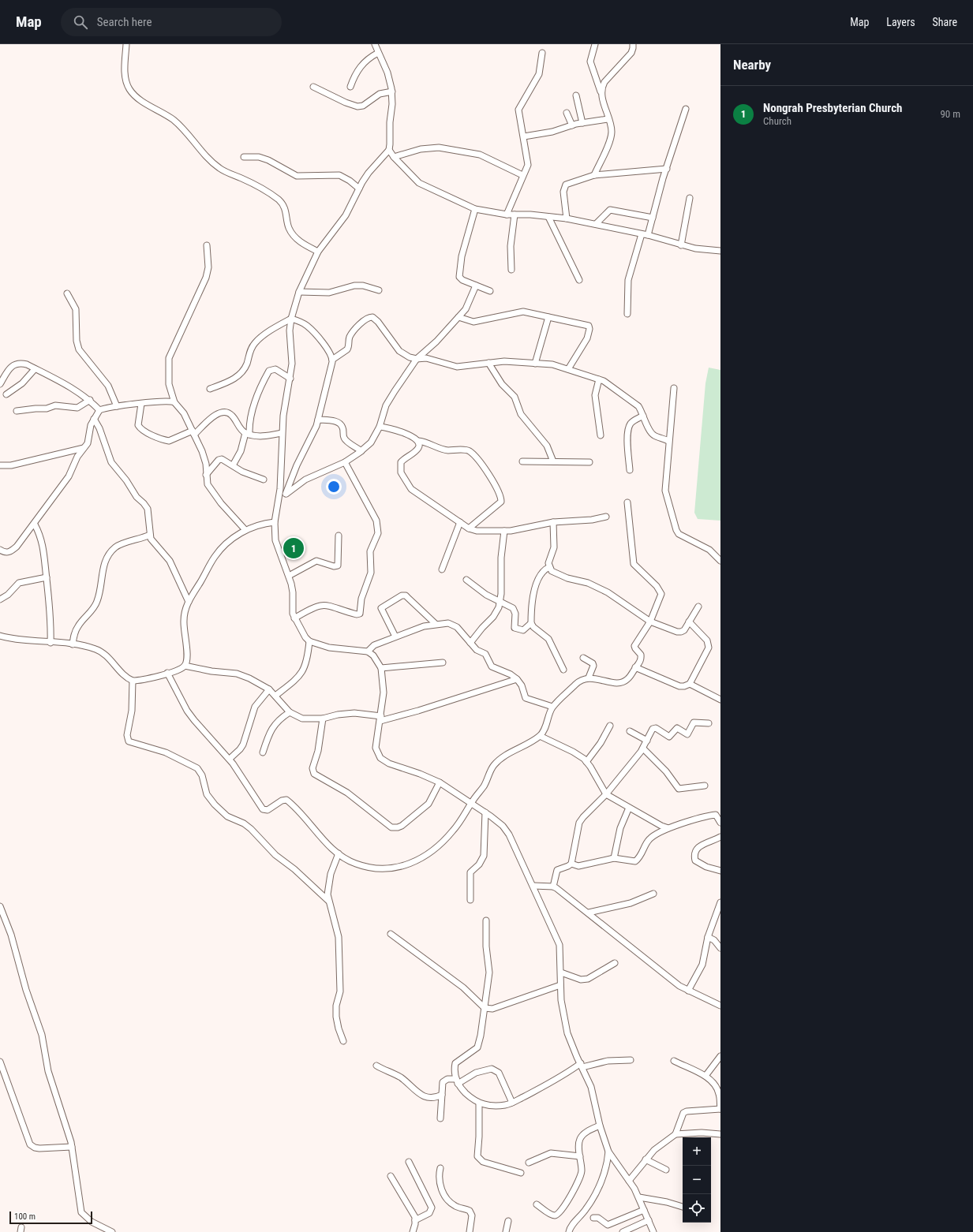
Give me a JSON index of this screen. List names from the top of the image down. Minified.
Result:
{"scale_bar":"100 m","page":{"header":"Map","search":"Search here","nav":["Map","Layers","Share"],"heading":"Nearby","list":[{"mark":"1","name":"Nongrah Presbyterian Church","note":"Church","value":"90 m"}],"pins":"1","map_buttons":["+","−"],"scale":"100 m"}}
